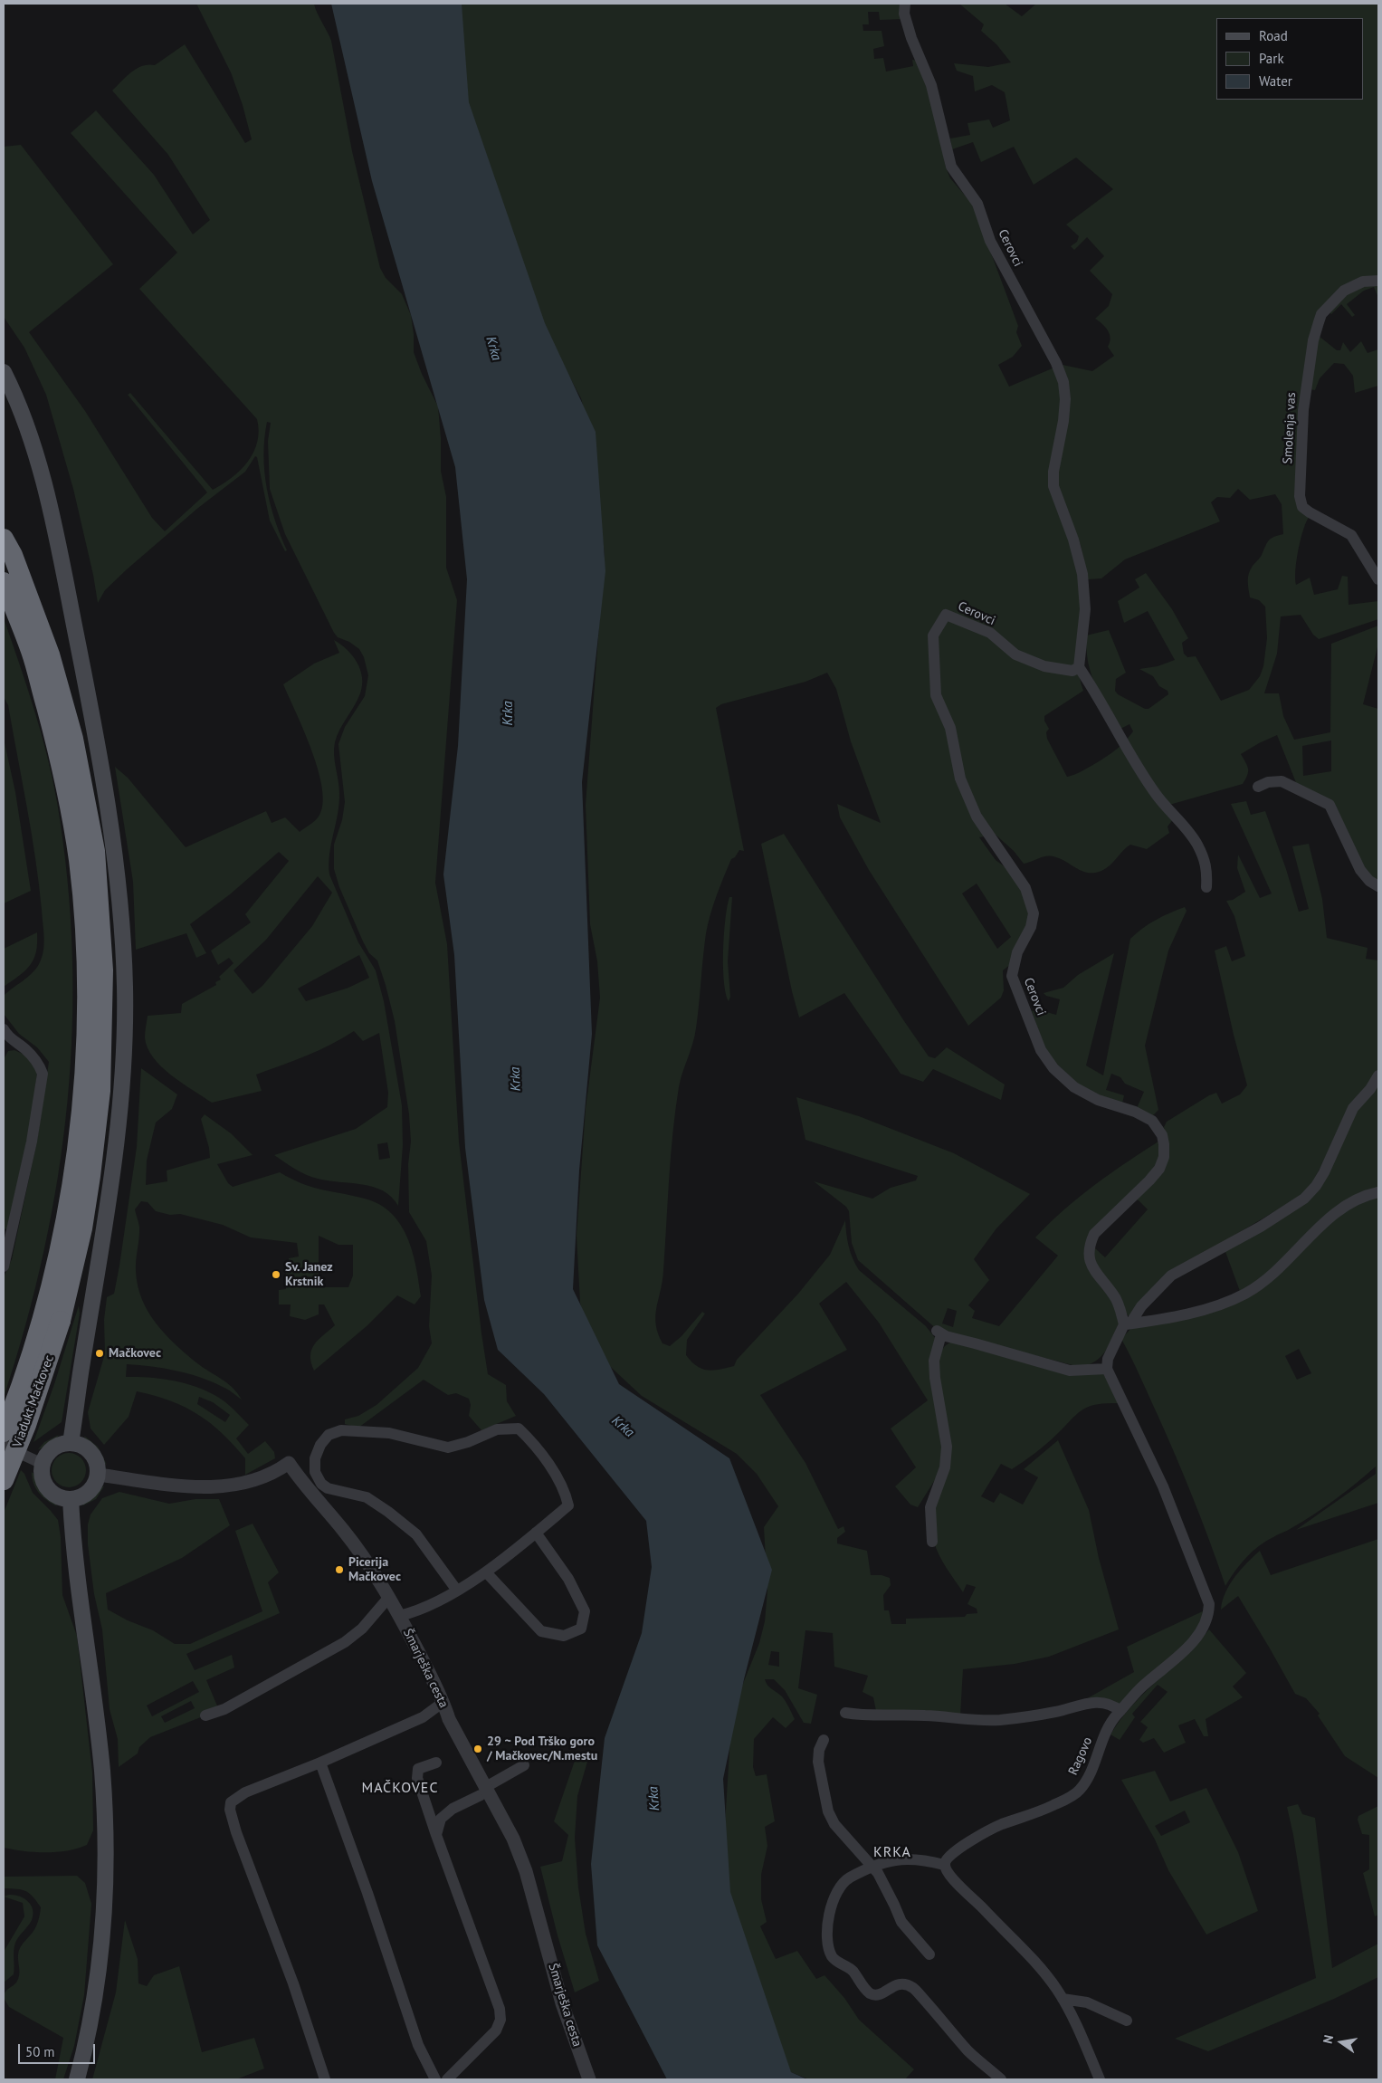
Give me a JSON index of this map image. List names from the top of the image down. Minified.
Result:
{"streets":{"highway":["Viadukt Mačkovec"],"street":["Cerovci","Smolenja vas","Šmarješka cesta","Ragovo"]},"districts":["MAČKOVEC","KRKA"],"water":["Krka"],"places":["Sv. Janez Krstnik","Mačkovec","Picerija Mačkovec","29 ~ Pod Trško goro / Mačkovec/N.mestu"],"legend":["Road","Park","Water"],"scale_bar":"50 m","north":"left"}
